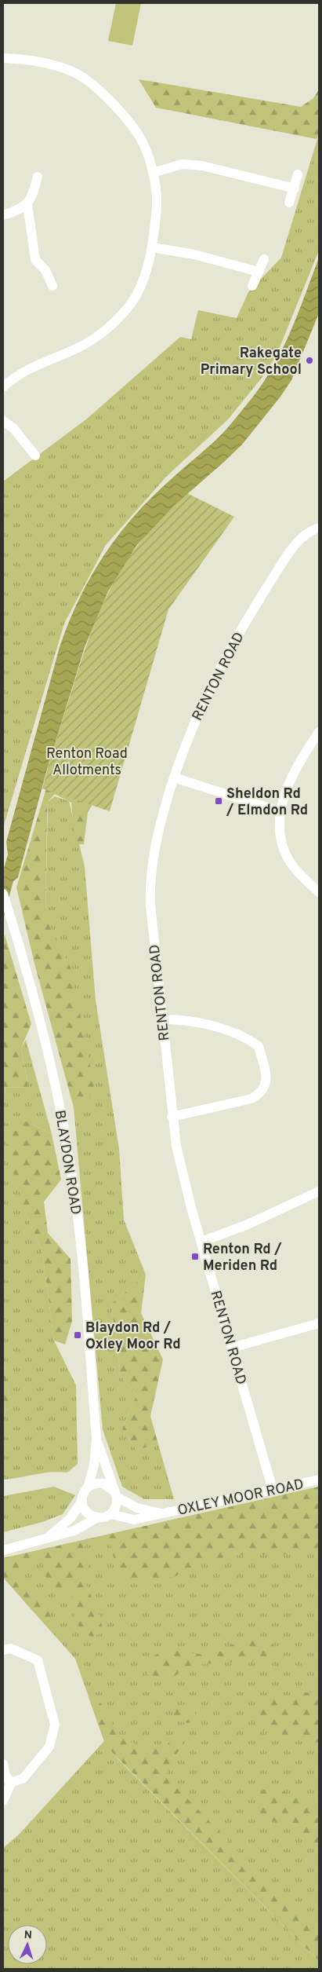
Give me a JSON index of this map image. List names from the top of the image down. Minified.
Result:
{"streets":{"street":["RENTON ROAD","BLAYDON ROAD","OXLEY MOOR ROAD"]},"crossings":[["RENTON ROAD","OXLEY MOOR ROAD"],["BLAYDON ROAD","OXLEY MOOR ROAD"]],"parks":["Renton Road Allotments"],"places":{"other":["Rakegate Primary School"],"transit":["Sheldon Rd / Elmdon Rd","Renton Rd / Meriden Rd","Blaydon Rd / Oxley Moor Rd"]},"north":"top"}
